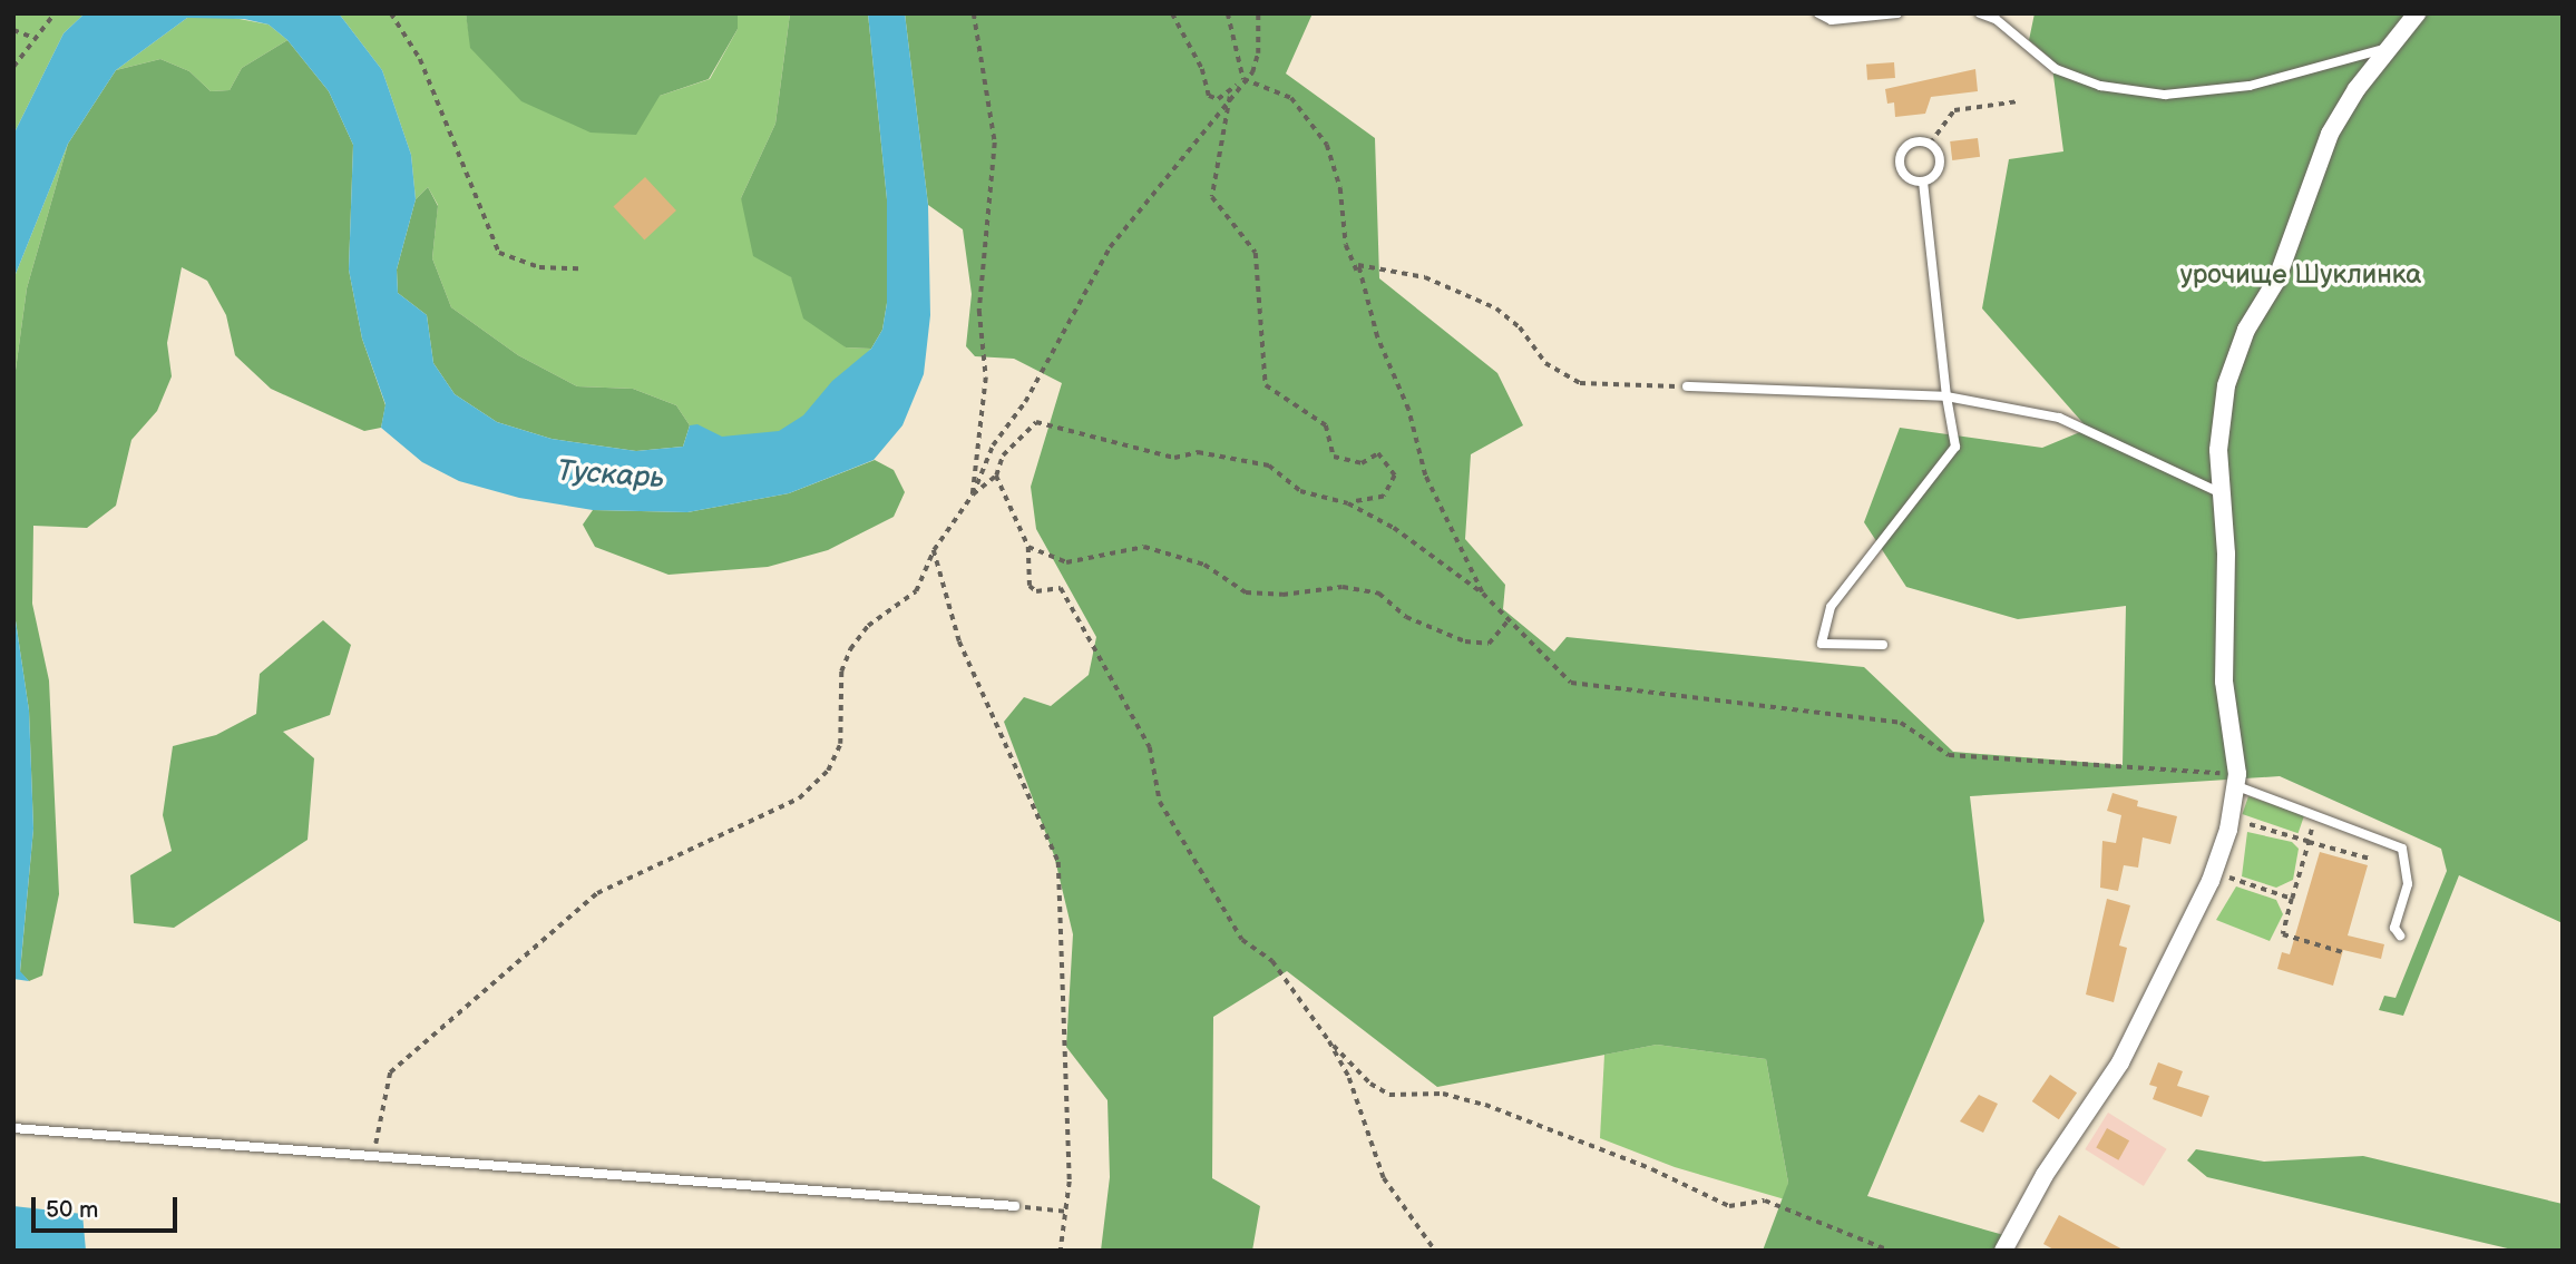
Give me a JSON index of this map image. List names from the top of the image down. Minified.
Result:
{"water":["Тускарь"],"parks":["урочище Шуклинка"],"scale_bar":"50 m"}
